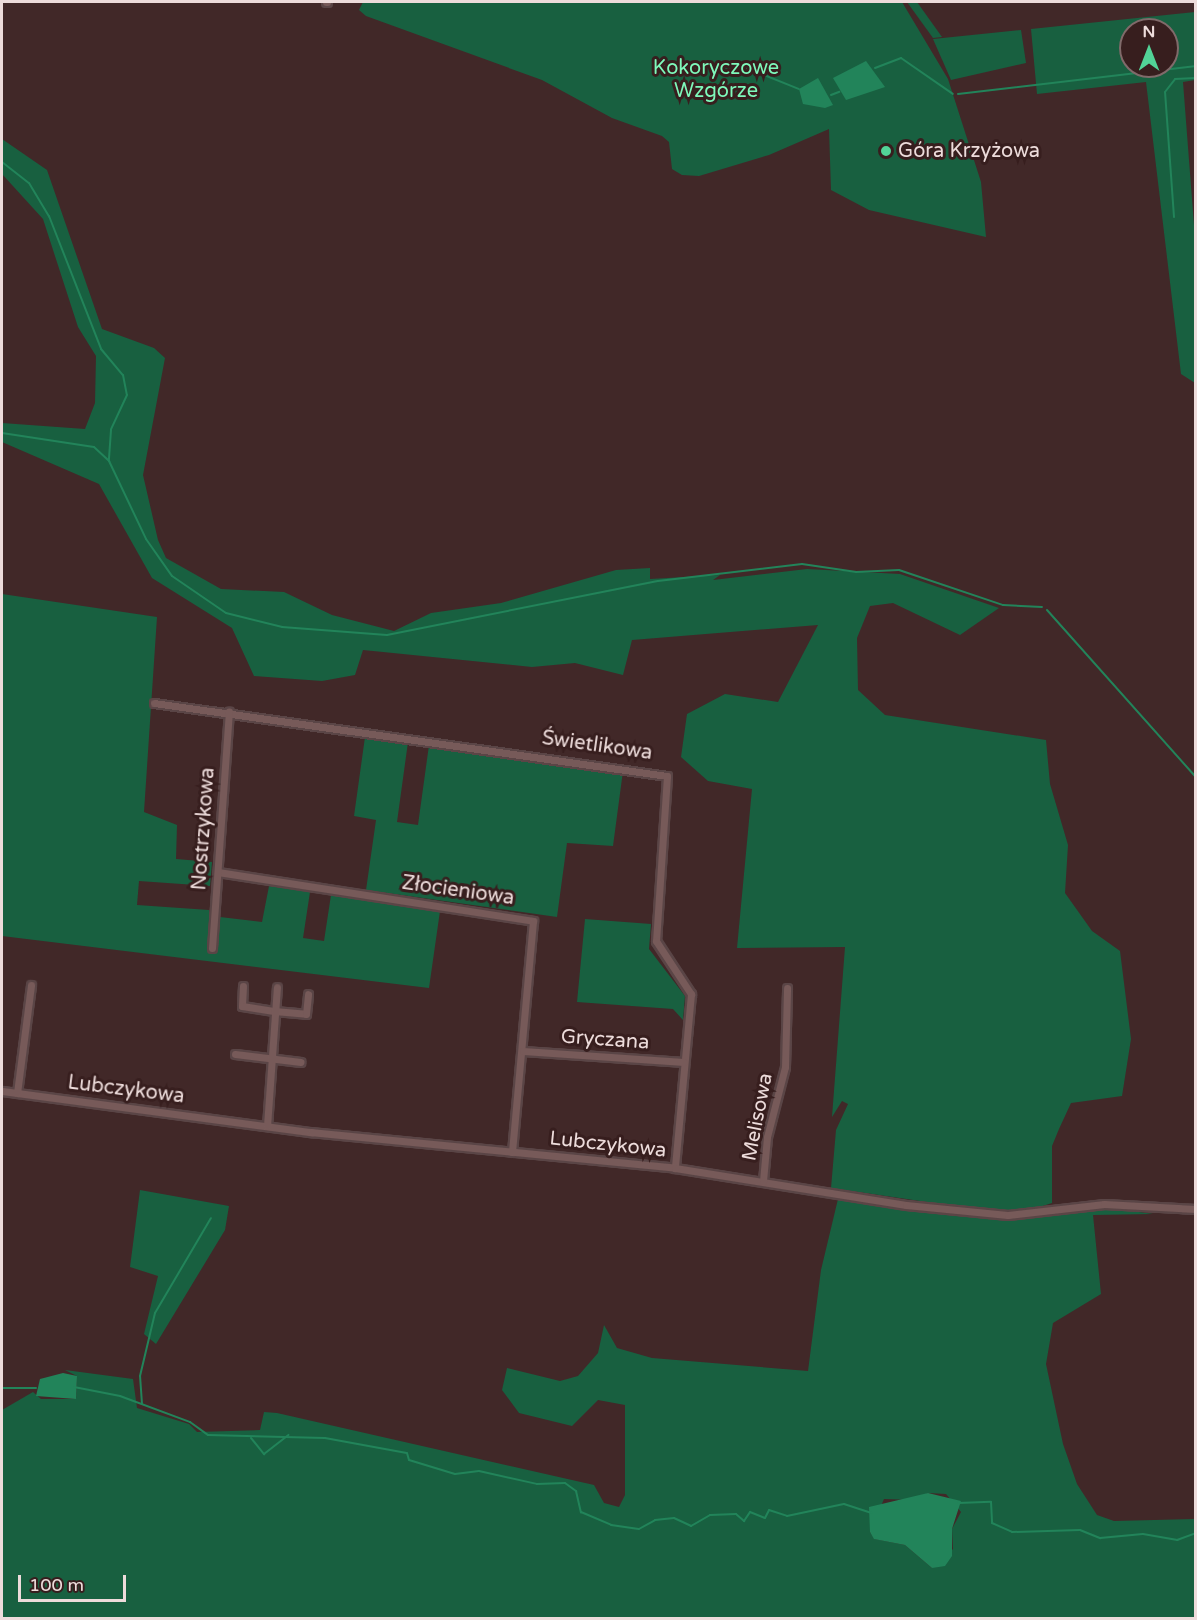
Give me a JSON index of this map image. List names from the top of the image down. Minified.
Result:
{"streets":{"street":["Świetlikowa","Nostrzykowa","Złocieniowa","Gryczana","Lubczykowa","Melisowa"]},"crossings":[["Świetlikowa","Nostrzykowa"],["Świetlikowa","Gryczana"],["Świetlikowa","Lubczykowa"],["Nostrzykowa","Złocieniowa"],["Złocieniowa","Gryczana"],["Złocieniowa","Lubczykowa"],["Lubczykowa","Melisowa"]],"parks":["Kokoryczowe Wzgórze"],"places":["Góra Krzyżowa"],"scale_bar":"100 m","north":"top"}
